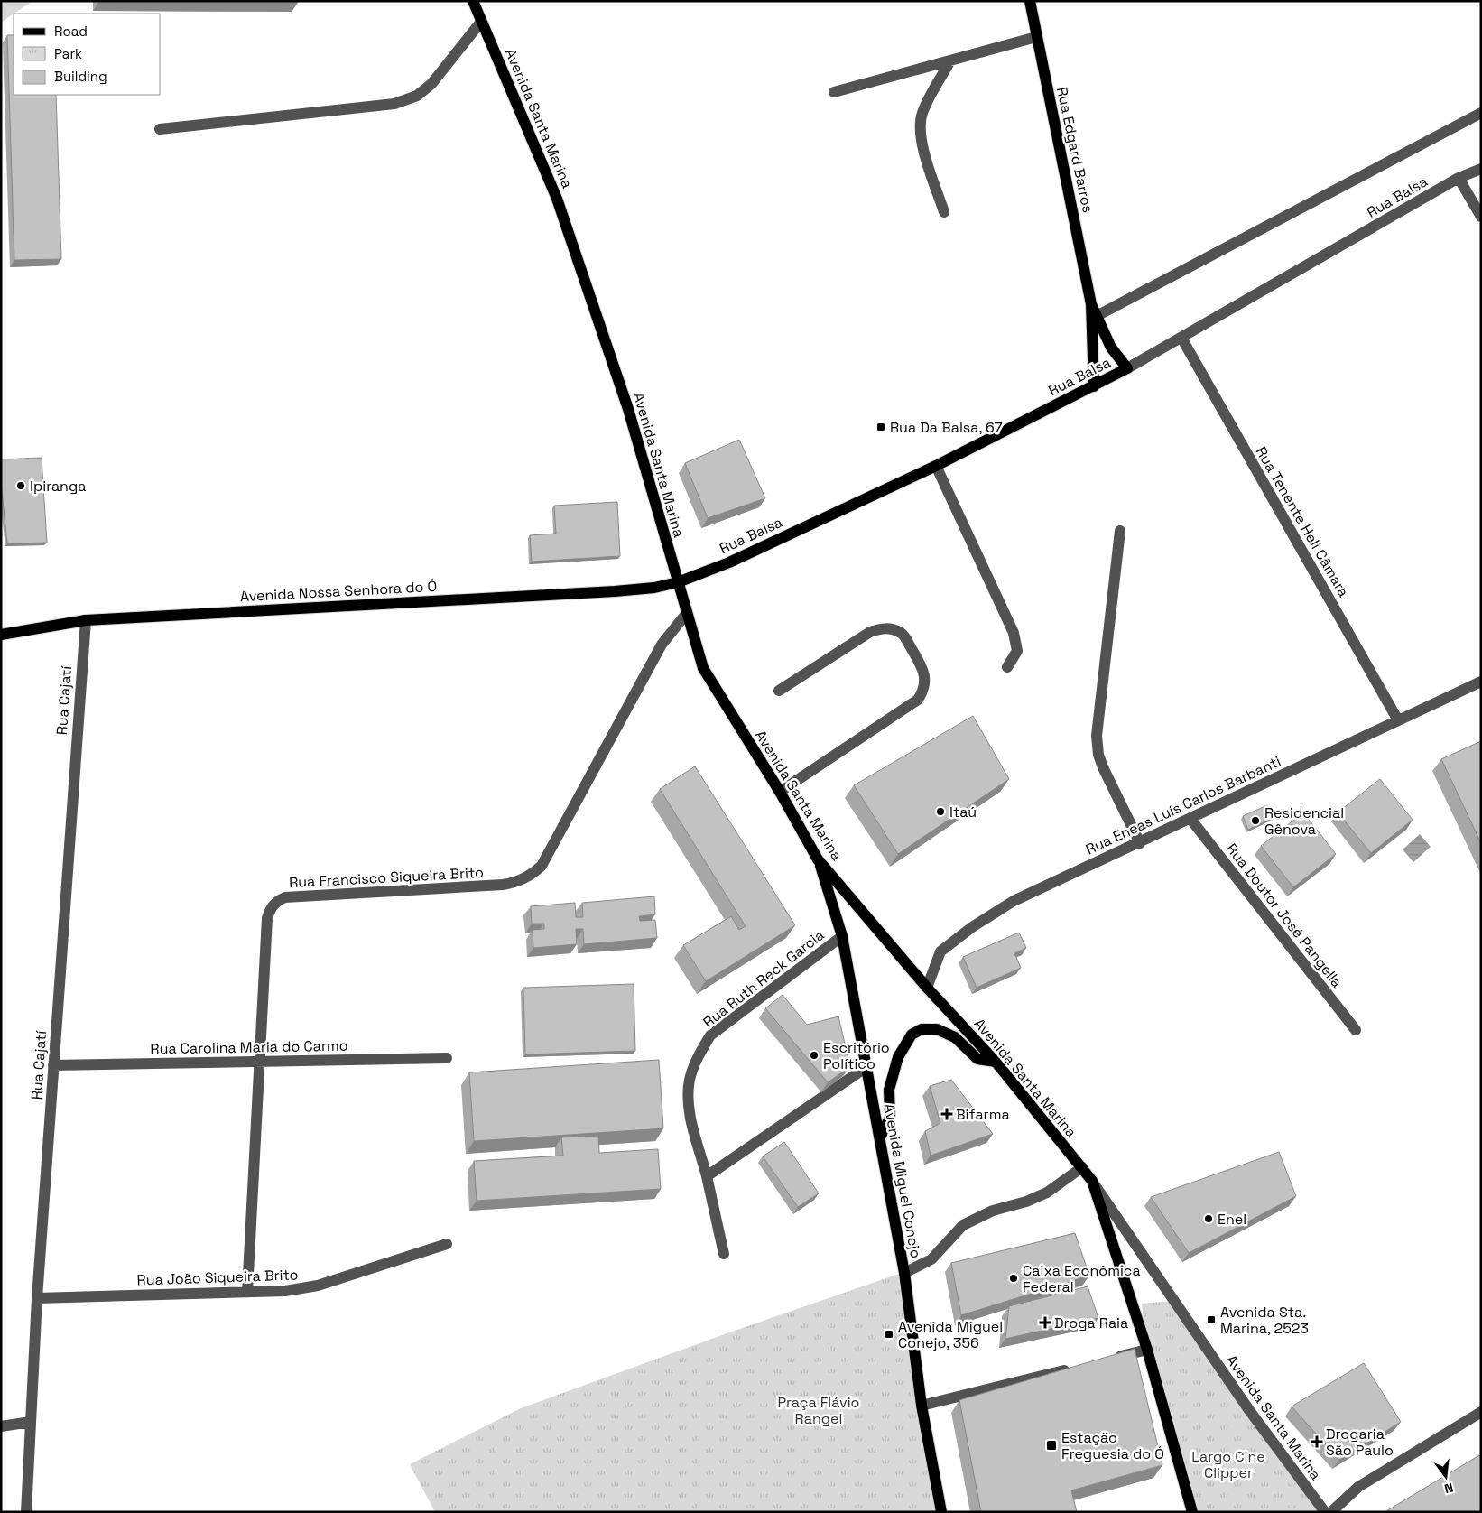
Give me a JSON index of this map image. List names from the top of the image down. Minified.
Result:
{"streets":{"main road":["Avenida Santa Marina","Rua Edgard Barros","Rua Balsa","Avenida Nossa Senhora do Ó","Avenida Miguel Conejo"],"street":["Rua Tenente Heli Câmara","Rua Cajatí","Rua Eneas Luís Carlos Barbanti","Rua Francisco Siqueira Brito","Rua Doutor José Pangella","Rua Ruth Reck Garcia","Rua Carolina Maria do Carmo","Rua João Siqueira Brito"]},"crossings":[["Avenida Santa Marina","Rua Balsa"],["Avenida Santa Marina","Avenida Nossa Senhora do Ó"],["Avenida Santa Marina","Rua Eneas Luís Carlos Barbanti"],["Avenida Santa Marina","Rua Francisco Siqueira Brito"],["Avenida Santa Marina","Avenida Miguel Conejo"],["Rua Edgard Barros","Rua Balsa"],["Rua Balsa","Rua Tenente Heli Câmara"],["Rua Balsa","Avenida Nossa Senhora do Ó"],["Rua Tenente Heli Câmara","Rua Eneas Luís Carlos Barbanti"],["Avenida Nossa Senhora do Ó","Rua Cajatí"],["Rua Cajatí","Rua Carolina Maria do Carmo"],["Rua Cajatí","Rua João Siqueira Brito"],["Rua Eneas Luís Carlos Barbanti","Rua Doutor José Pangella"],["Rua Francisco Siqueira Brito","Rua Carolina Maria do Carmo"],["Rua Francisco Siqueira Brito","Rua João Siqueira Brito"],["Rua Ruth Reck Garcia","Avenida Miguel Conejo"]],"parks":["Praça Flávio Rangel","Largo Cine Clipper"],"places":{"transit":["Rua Da Balsa, 67","Avenida Sta. Marina, 2523","Avenida Miguel Conejo, 356","Estação Freguesia do Ó"],"other":["Ipiranga","Itaú","Residencial Gênova","Escritório Político","Enel","Caixa Econômica Federal"],"health":["Bifarma","Droga Raia","Drogaria São Paulo"]},"legend":["Road","Park","Building"],"north":"bottom"}
